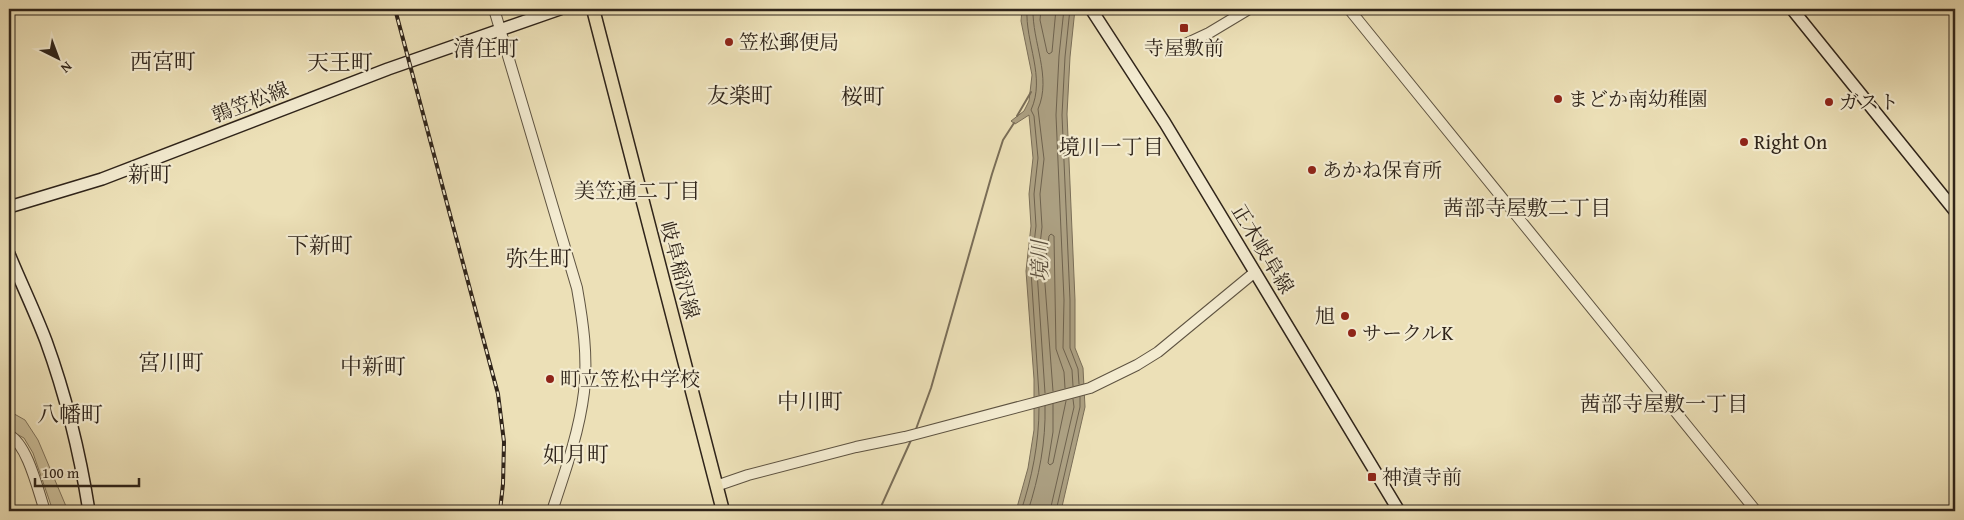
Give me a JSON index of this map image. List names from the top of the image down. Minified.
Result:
{"streets":{"main road":["鶉笠松線","正木岐阜線","岐阜稲沢線"]},"districts":["清住町","西宮町","天王町","友楽町","桜町","境川一丁目","新町","美笠通二丁目","茜部寺屋敷二丁目","下新町","弥生町","宮川町","中新町","中川町","茜部寺屋敷一丁目","八幡町","如月町"],"water":["境川"],"places":{"transit":["寺屋敷前","神漬寺前"],"other":["笠松郵便局","まどか南幼稚園","ガスト","Right On","あかね保育所","旭","サークルK","町立笠松中学校"]},"scale_bar":"100 m","north":"bottom right"}
